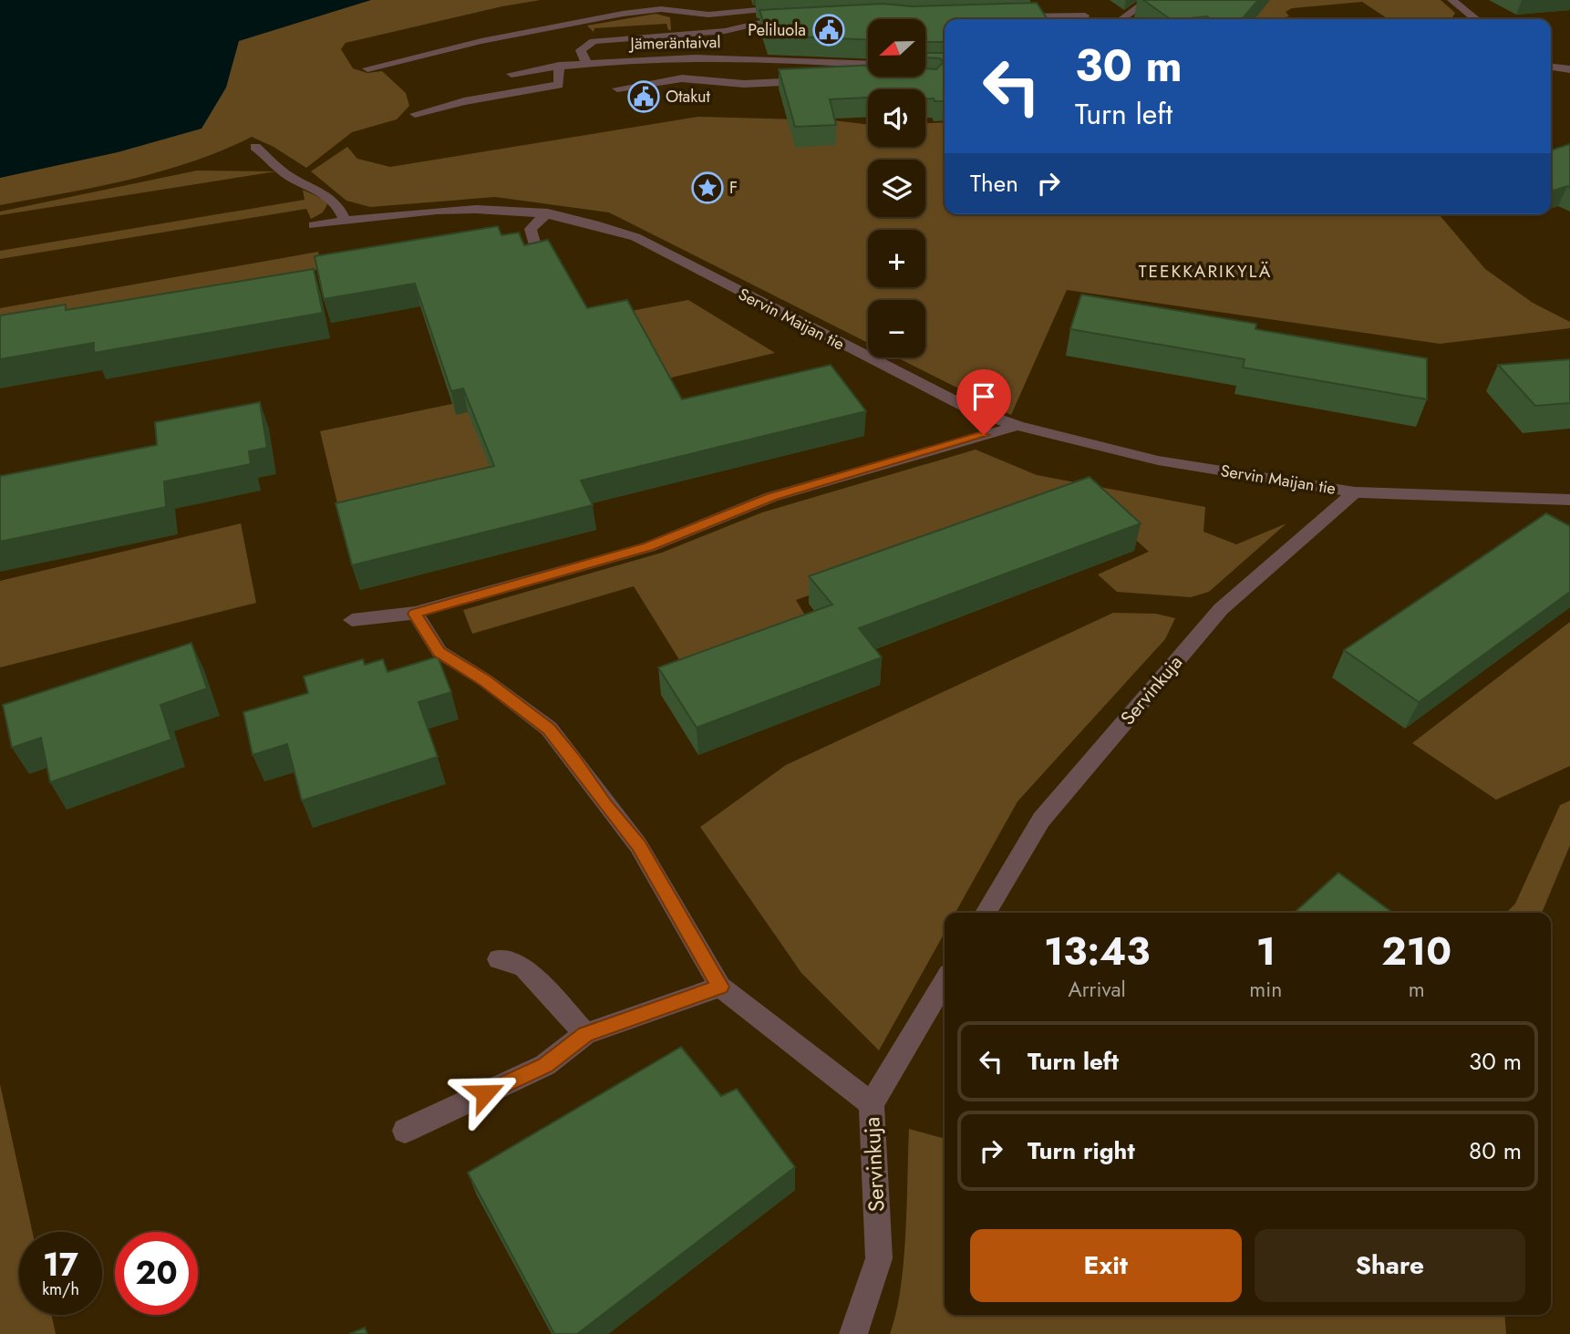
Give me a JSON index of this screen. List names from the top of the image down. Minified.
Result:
{"streets":{"street":["Jämeräntaival","Servin Maijan tie","Servinkuja"]},"crossings":[["Servin Maijan tie","Servinkuja"]],"districts":["TEEKKARIKYLÄ"],"places":{"public building":["Peliluola","Otakut"],"place":["F"]},"north":"left","page":{"map_buttons":["+","−"],"turn":["30 m","Turn left"],"then":"Then","eta":["13:43","Arrival","1","min","210","m"],"list":[{"name":"Turn left","value":"30 m"},{"name":"Turn right","value":"80 m"}],"buttons":["Exit","Share"],"speed":"17 km/h","limit":"20"}}
